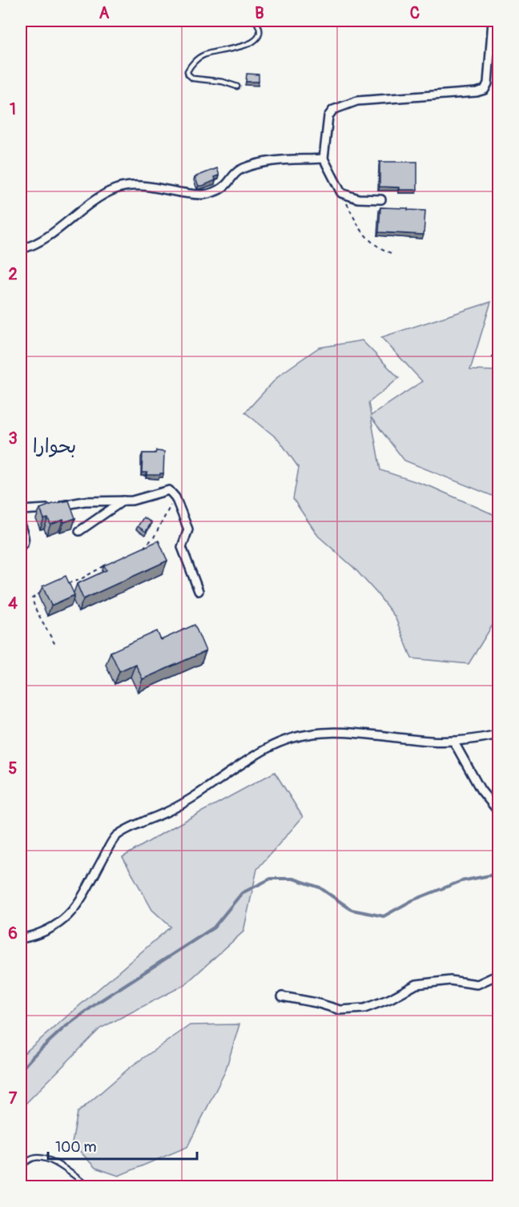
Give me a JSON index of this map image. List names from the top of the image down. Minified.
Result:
{"districts":["بحوارا"],"scale_bar":"100 m","grid":{"columns":["A","B","C"],"rows":["1","2","3","4","5","6","7"]}}
